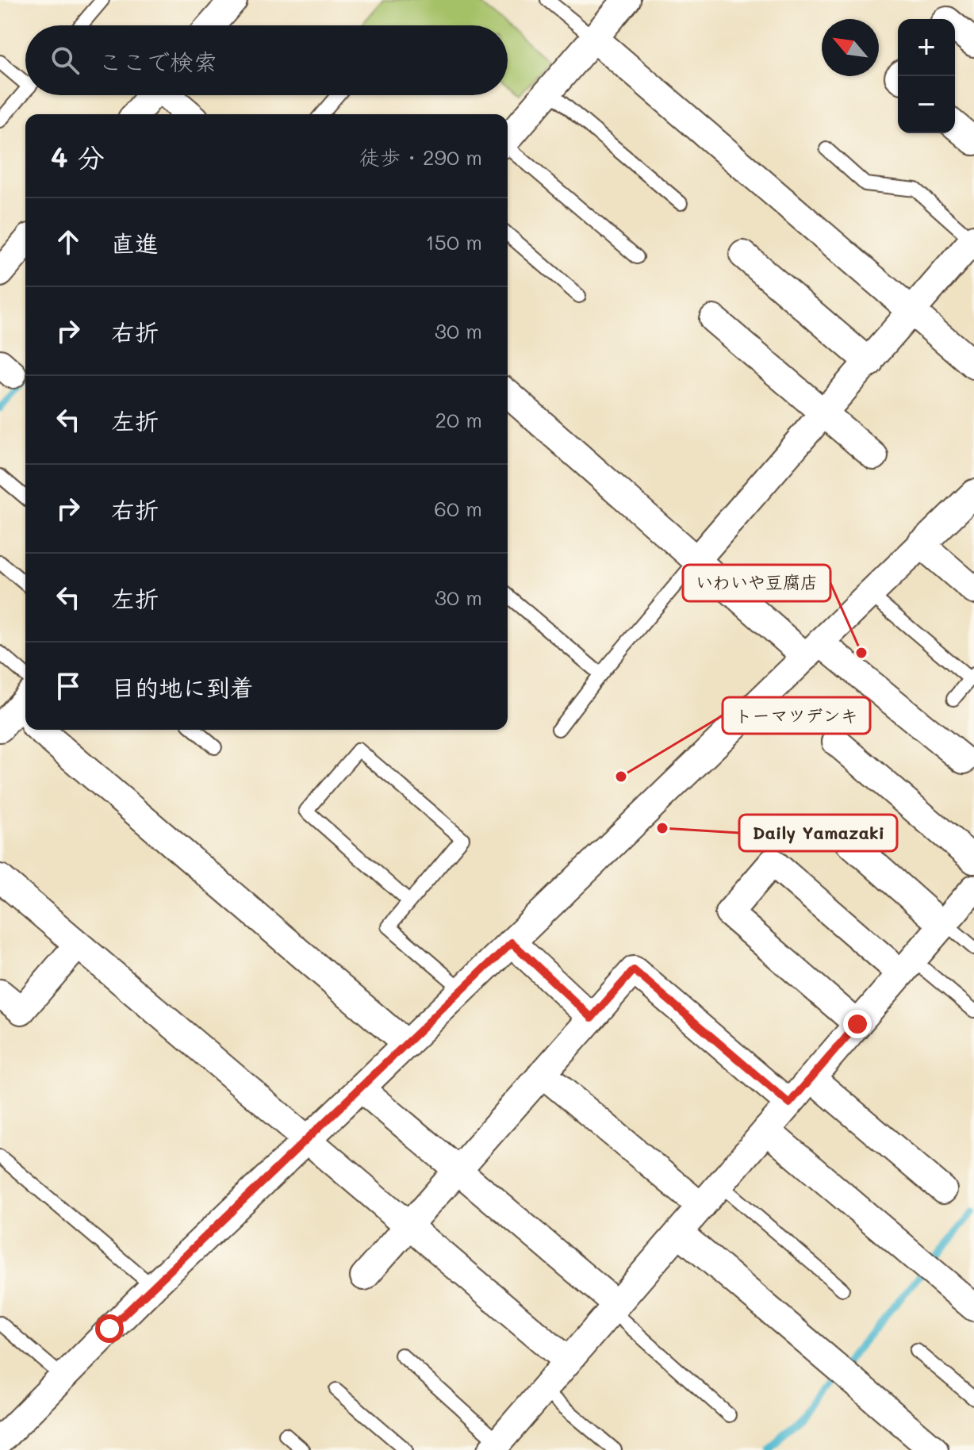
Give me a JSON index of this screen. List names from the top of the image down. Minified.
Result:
{"places":["いわいや豆腐店","トーマツデンキ","Daily Yamazaki"],"north":"top left","page":{"map_buttons":["+","−"],"search":"ここで検索","heading":["4 分","徒歩 · 290 m"],"list":[["直進","150 m"],["右折","30 m"],["左折","20 m"],["右折","60 m"],["左折","30 m"],"目的地に到着"]}}
